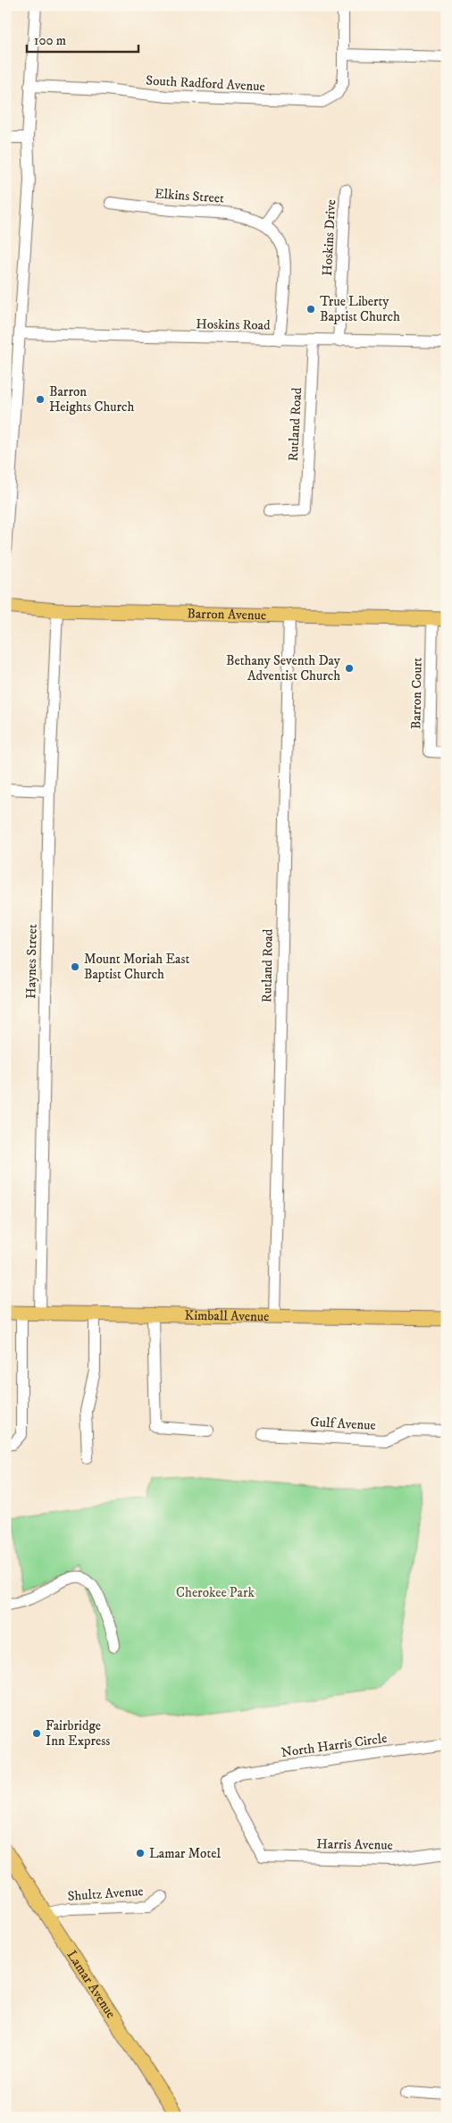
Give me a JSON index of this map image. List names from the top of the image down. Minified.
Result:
{"streets":{"main road":["Barron Avenue","Kimball Avenue","Lamar Avenue"],"street":["South Radford Avenue","Elkins Street","Hoskins Drive","Hoskins Road","Rutland Road","Barron Court","Haynes Street","Gulf Avenue","North Harris Circle","Harris Avenue","Shultz Avenue"]},"crossings":[["Elkins Street","Hoskins Road"],["Hoskins Drive","Hoskins Road"],["Hoskins Road","Rutland Road"],["Rutland Road","Barron Avenue"],["Rutland Road","Kimball Avenue"],["Barron Avenue","Barron Court"],["Barron Avenue","Haynes Street"],["Haynes Street","Kimball Avenue"],["North Harris Circle","Harris Avenue"],["Shultz Avenue","Lamar Avenue"]],"parks":["Cherokee Park"],"places":["True Liberty Baptist Church","Barron Heights Church","Bethany Seventh Day Adventist Church","Mount Moriah East Baptist Church","Fairbridge Inn Express","Lamar Motel"],"scale_bar":"100 m"}
